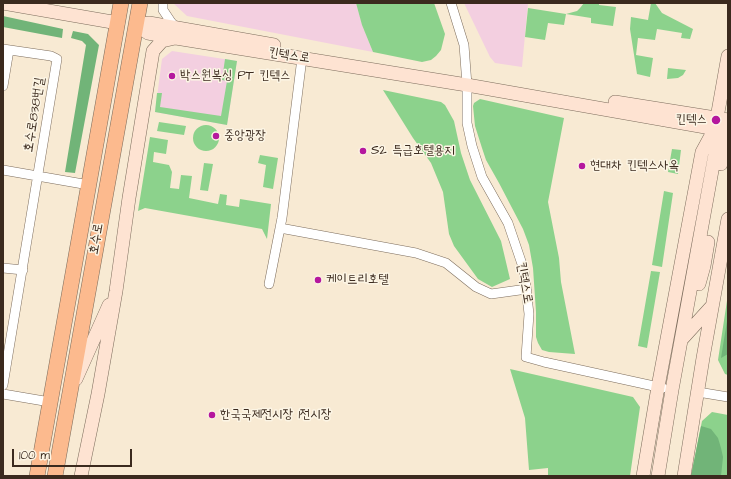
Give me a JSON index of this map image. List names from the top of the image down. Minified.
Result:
{"streets":{"main road":["킨텍스로","호수로"],"street":["호수로838번길"]},"crossings":[["킨텍스로","호수로"]],"places":["박스원복싱 PT 킨텍스","킨텍스","중앙광장","S2 특급호텔용지","현대차 킨텍스사옥","케이트리호텔","한국국제전시장 1전시장"],"scale_bar":"100 m"}
